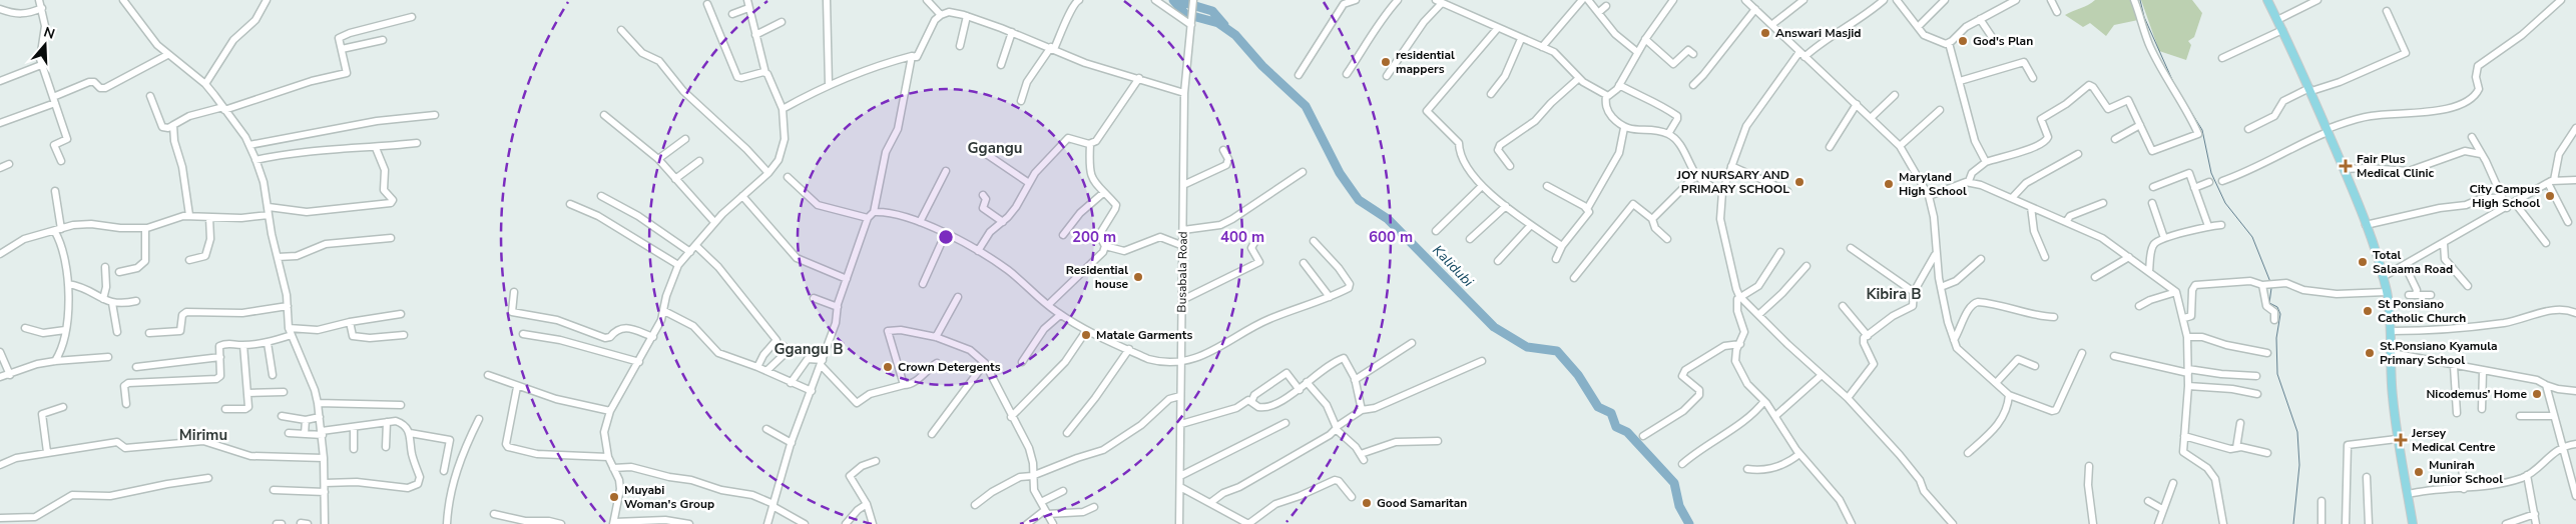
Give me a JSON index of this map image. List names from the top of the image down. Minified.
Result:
{"streets":{"street":["Busabala Road"]},"districts":["Ggangu","Kibira B","Ggangu B","Mirimu"],"water":["Kalidubi"],"places":{"other":["Answari Masjid","God's Plan","residential mappers","JOY NURSARY AND PRIMARY SCHOOL","Maryland High School","City Campus High School","Total Salaama Road","Residential house","St Ponsiano Catholic Church","Matale Garments","St.Ponsiano Kyamula Primary School","Crown Detergents","Nicodemus’ Home","Munirah Junior School","Muyabi Woman's Group","Good Samaritan"],"health":["Fair Plus Medical Clinic","Jersey Medical Centre"]},"north":"top","rings":["200 m","400 m","600 m"]}
